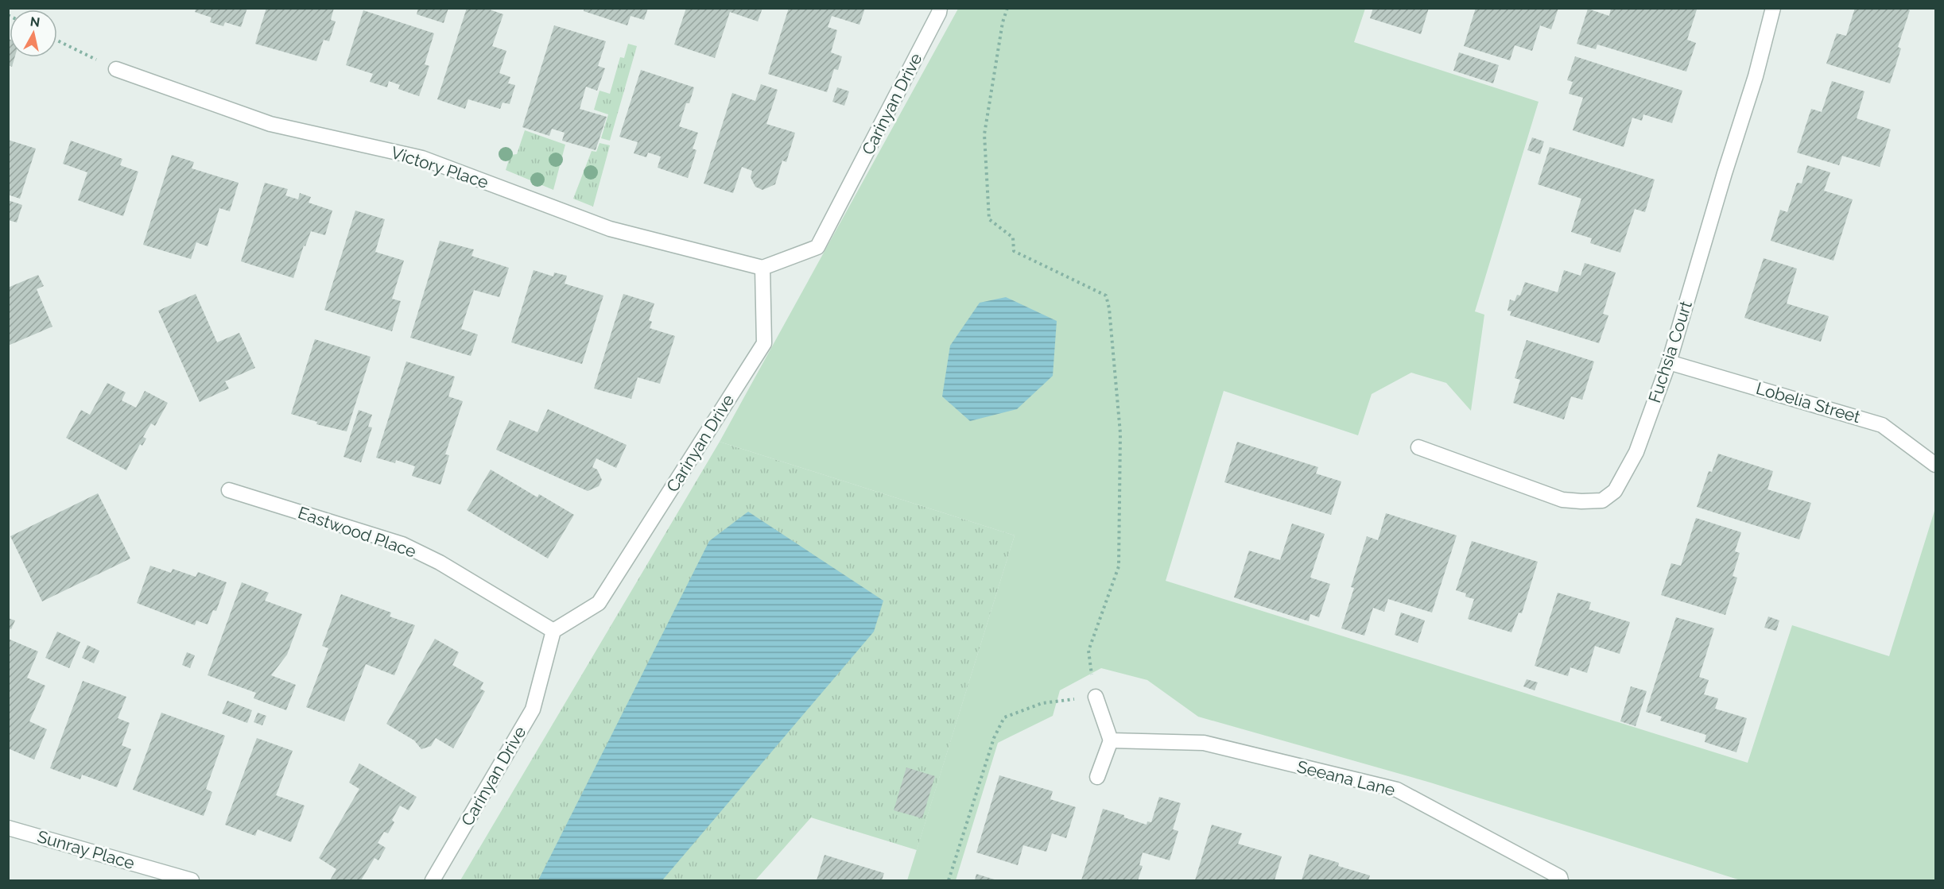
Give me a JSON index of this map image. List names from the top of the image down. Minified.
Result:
{"streets":{"street":["Carinyan Drive","Victory Place","Fuchsia Court","Lobelia Street","Eastwood Place","Seeana Lane","Sunray Place"]},"crossings":[["Carinyan Drive","Victory Place"],["Carinyan Drive","Eastwood Place"],["Fuchsia Court","Lobelia Street"]],"north":"top"}
